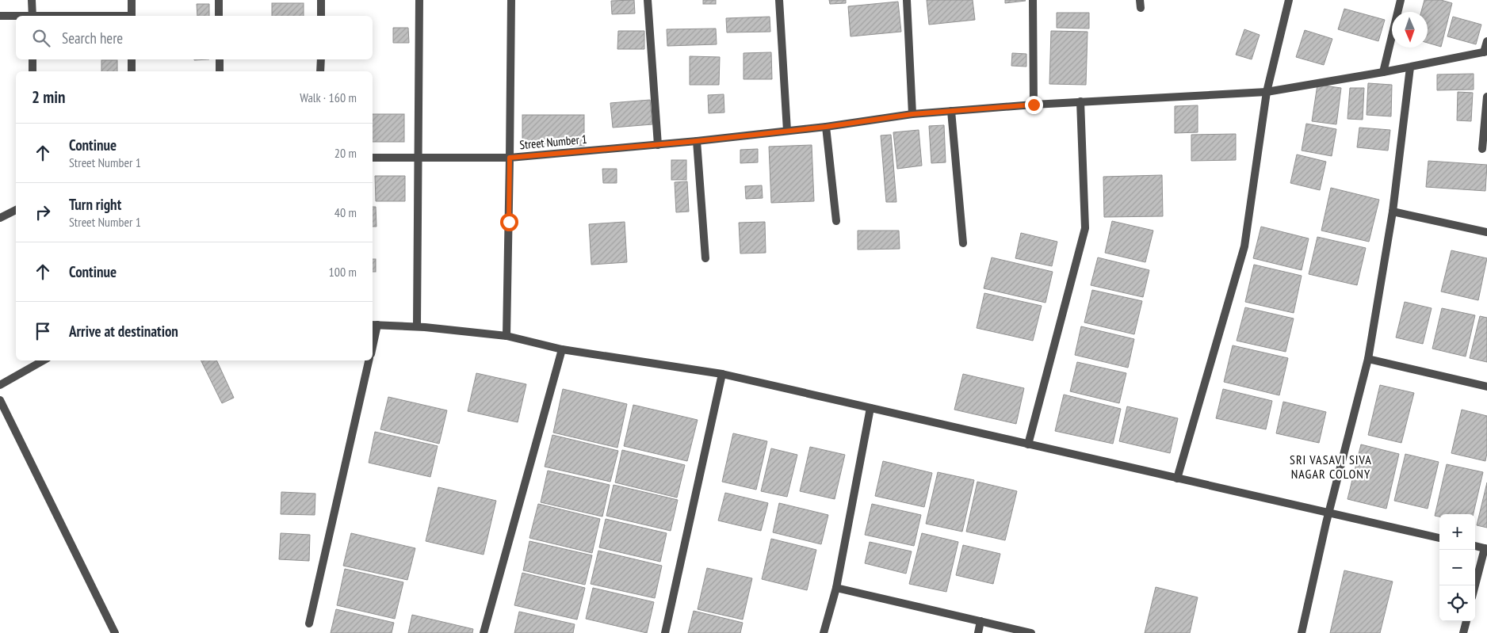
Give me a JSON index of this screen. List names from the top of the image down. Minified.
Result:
{"streets":{"street":["Street Number 1"]},"districts":["SRI VASAVI SIVA NAGAR COLONY"],"north":"bottom","page":{"search":"Search here","heading":["2 min","Walk · 160 m"],"list":[["Continue","Street Number 1","20 m"],["Turn right","Street Number 1","40 m"],["Continue","100 m"],"Arrive at destination"],"map_buttons":["+","−"]}}
